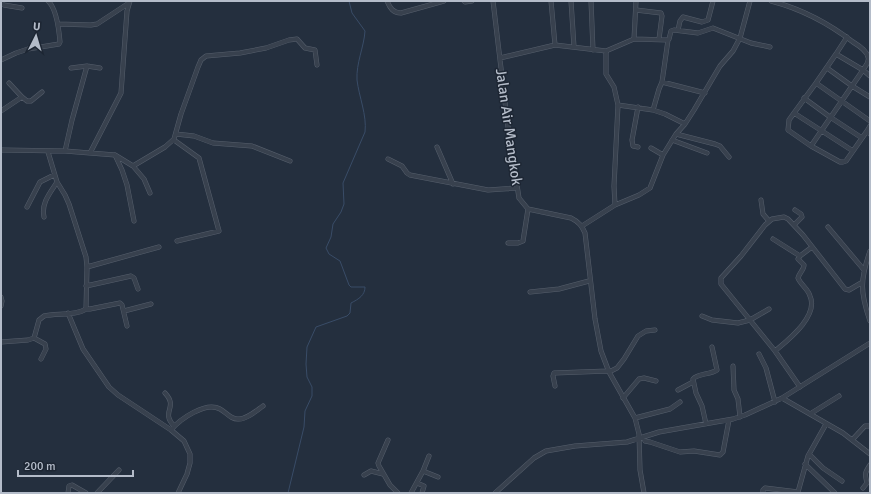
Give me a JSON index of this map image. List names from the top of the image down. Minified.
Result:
{"streets":{"street":["Jalan Air Mangkok"]},"scale_bar":"200 m","north":"top"}
